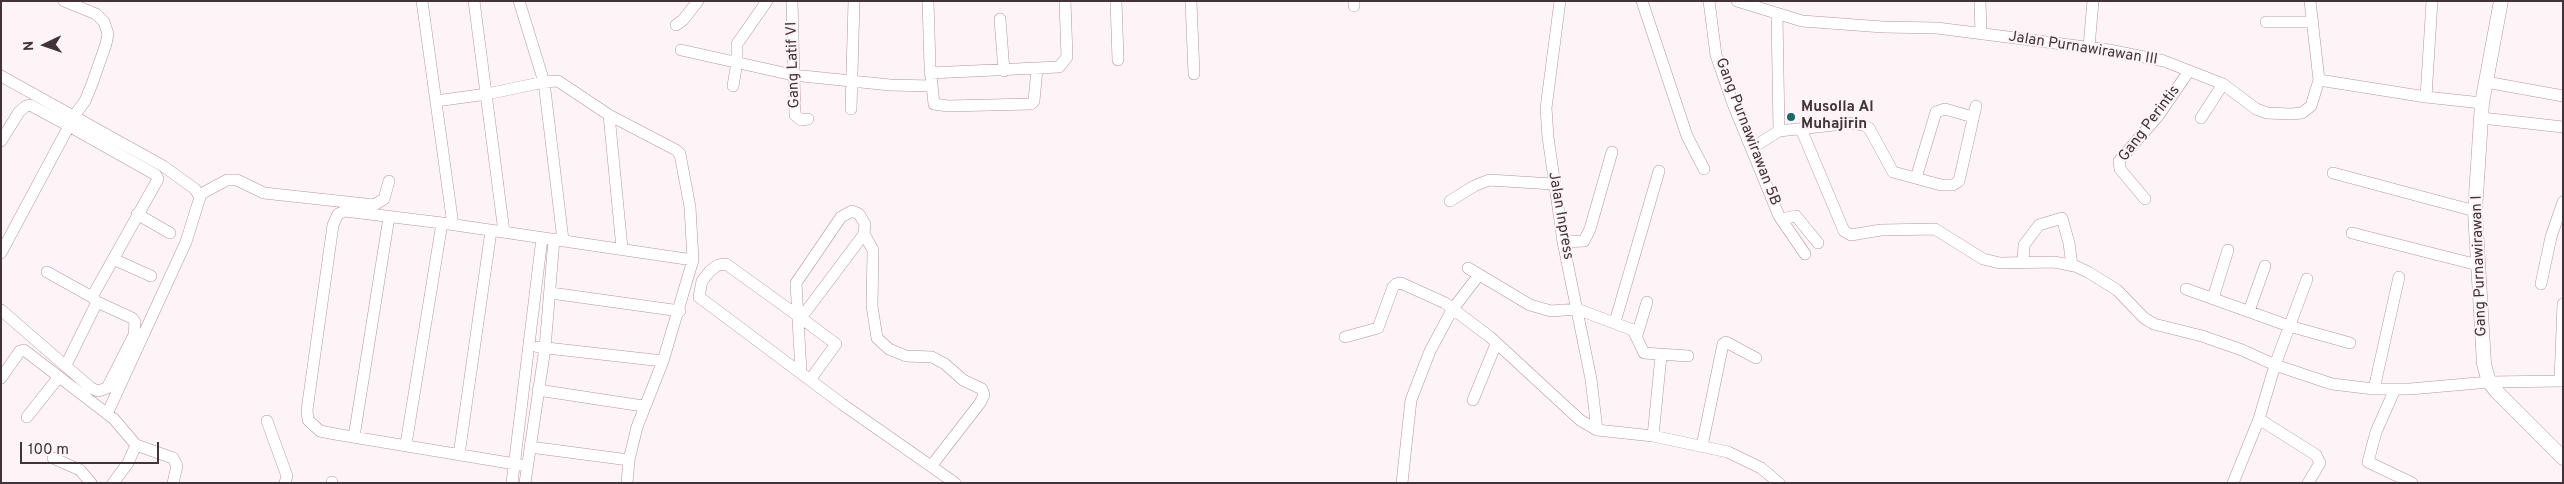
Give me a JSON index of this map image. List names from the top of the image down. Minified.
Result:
{"streets":{"street":["Jalan Purnawirawan III","Gang Latif VI","Gang Perintis","Gang Purnawirawan 5B","Jalan Inpress","Gang Purnawirawan I"]},"crossings":[["Jalan Purnawirawan III","Gang Perintis"]],"places":["Musolla Al Muhajirin"],"scale_bar":"100 m","north":"left"}
